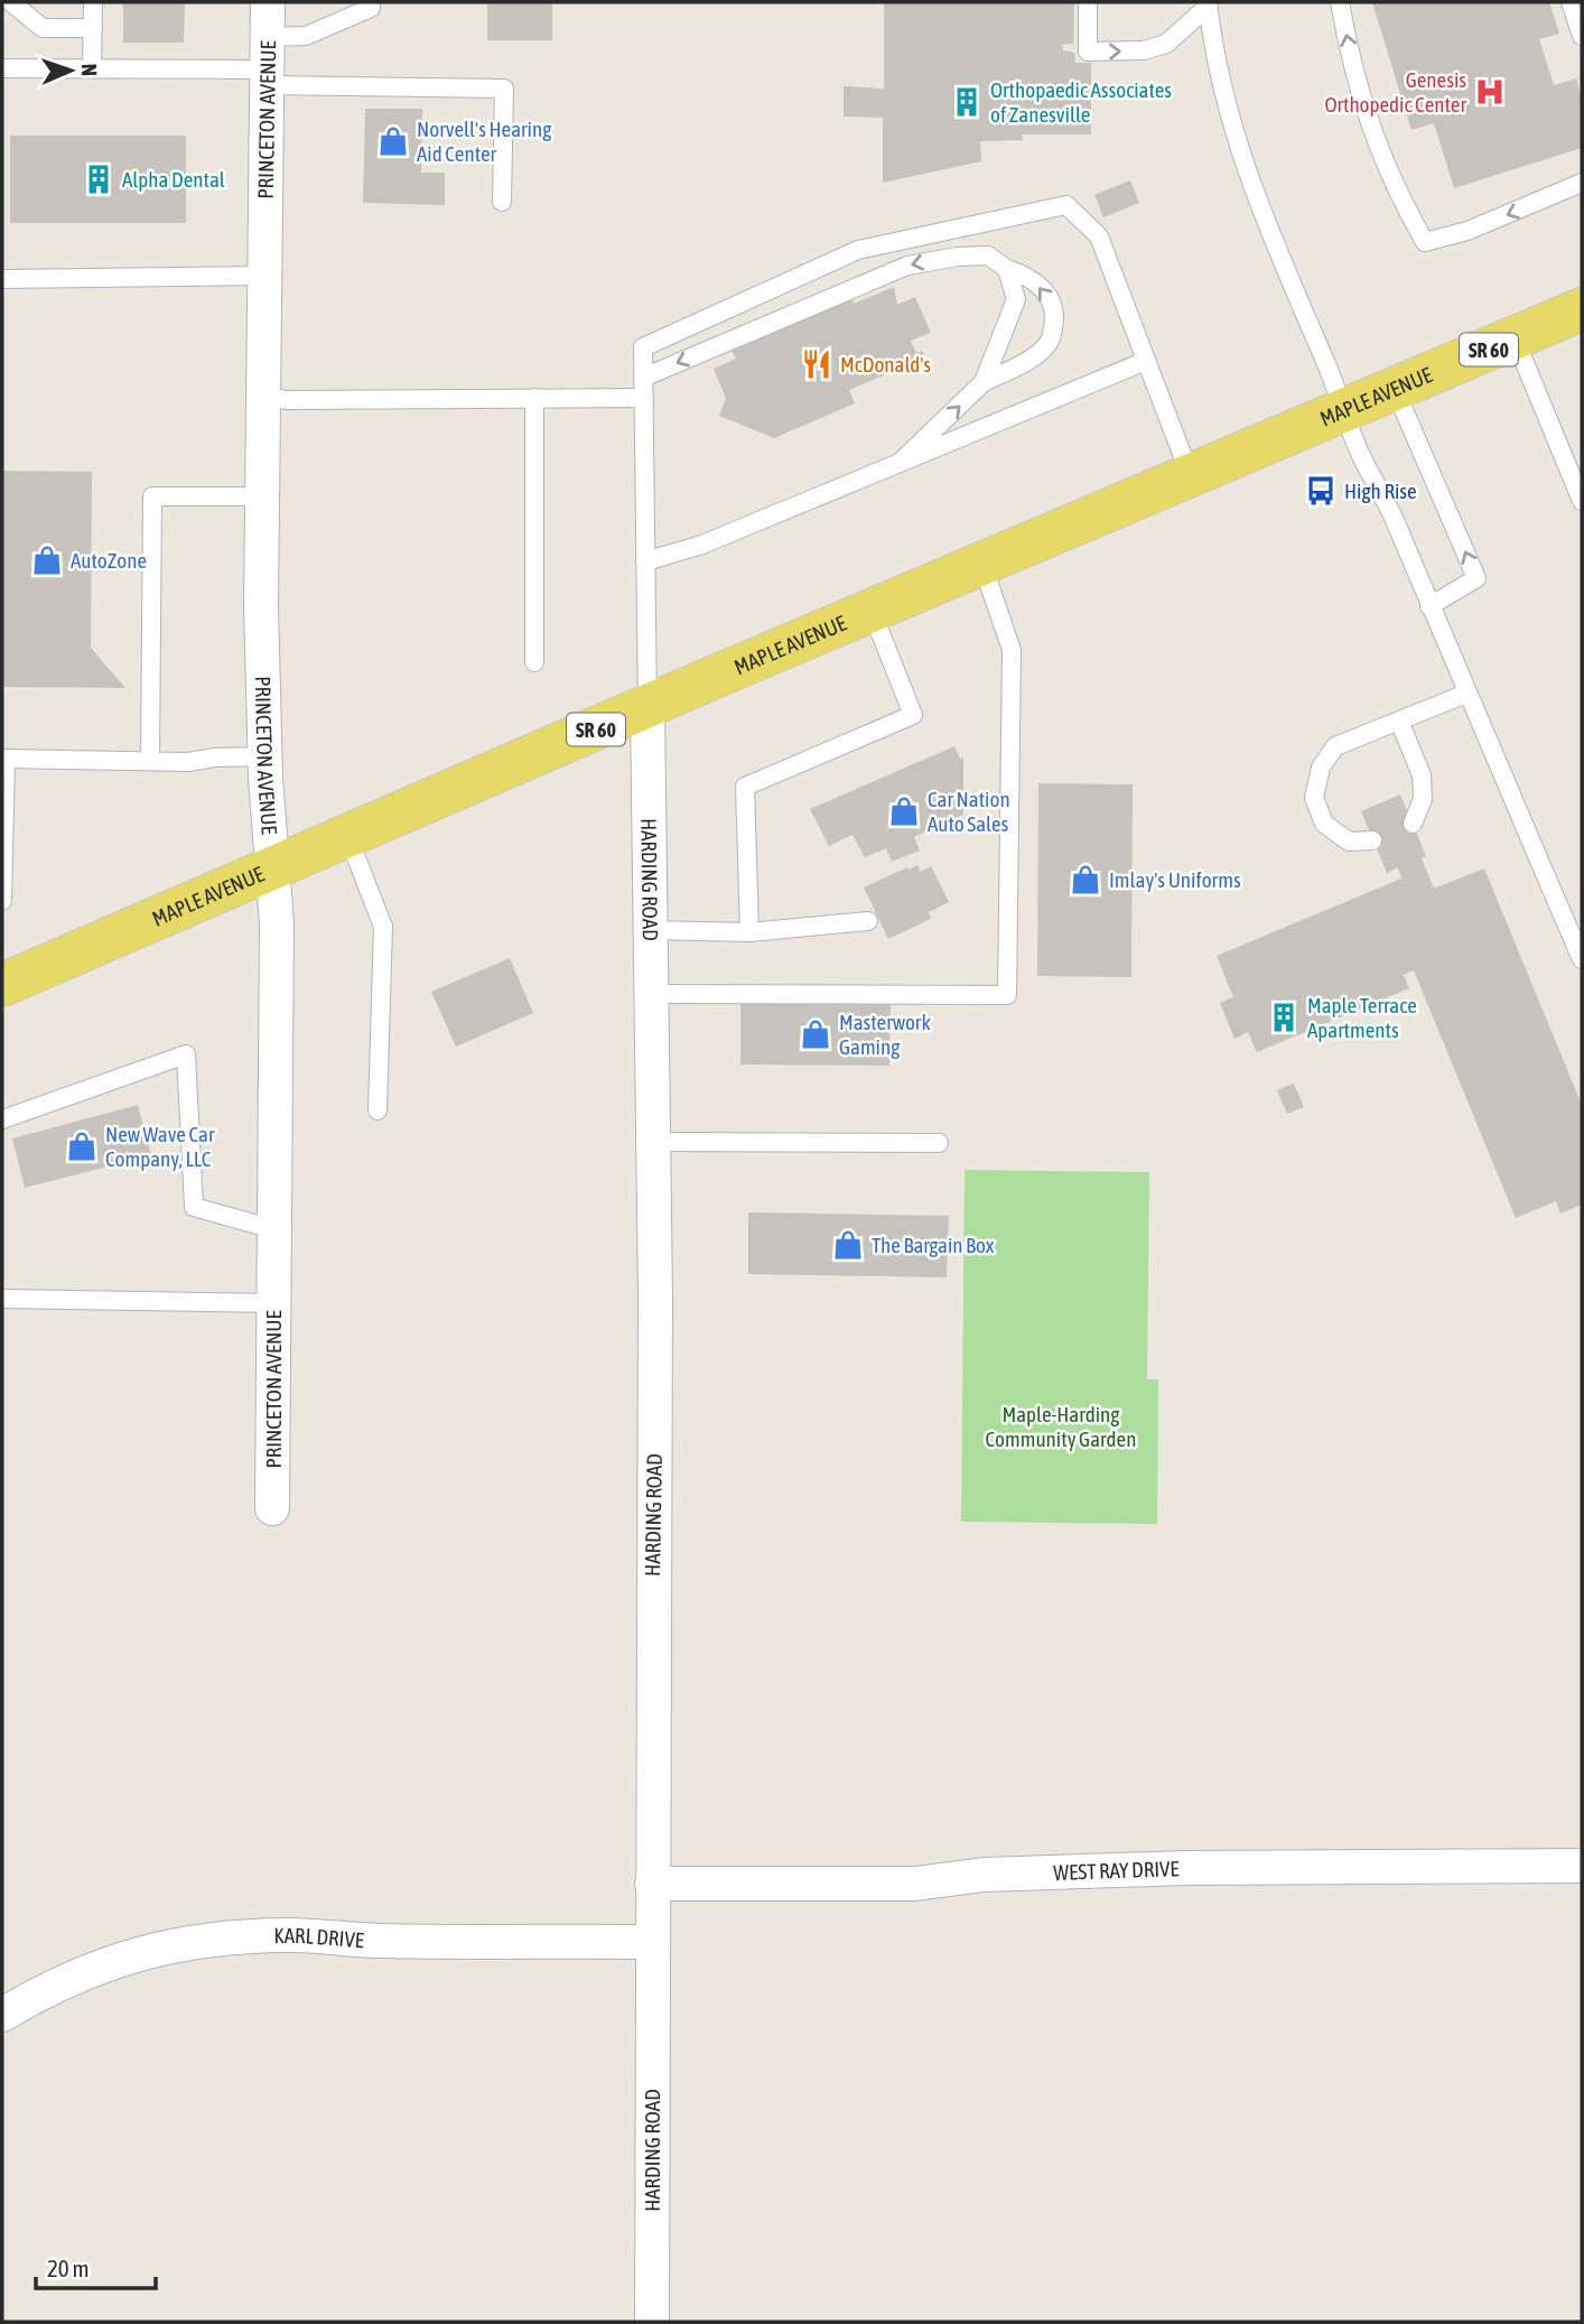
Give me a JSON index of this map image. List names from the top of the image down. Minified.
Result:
{"streets":{"main road":["SR 60","MAPLE AVENUE"],"street":["PRINCETON AVENUE","HARDING ROAD","WEST RAY DRIVE","KARL DRIVE"]},"crossings":[["PRINCETON AVENUE","MAPLE AVENUE"],["MAPLE AVENUE","HARDING ROAD"],["HARDING ROAD","WEST RAY DRIVE"],["HARDING ROAD","KARL DRIVE"]],"parks":["Maple-Harding Community Garden"],"places":{"hospital":["Genesis Orthopedic Center"],"building":["Orthopaedic Associates of Zanesville","Alpha Dental","Maple Terrace Apartments"],"shop":["Norvell's Hearing Aid Center","AutoZone","Car Nation Auto Sales","Imlay's Uniforms","Masterwork Gaming","New Wave Car Company, LLC","The Bargain Box"],"restaurant":["McDonald's"],"bus stop":["High Rise"]},"scale_bar":"20 m","north":"right"}
